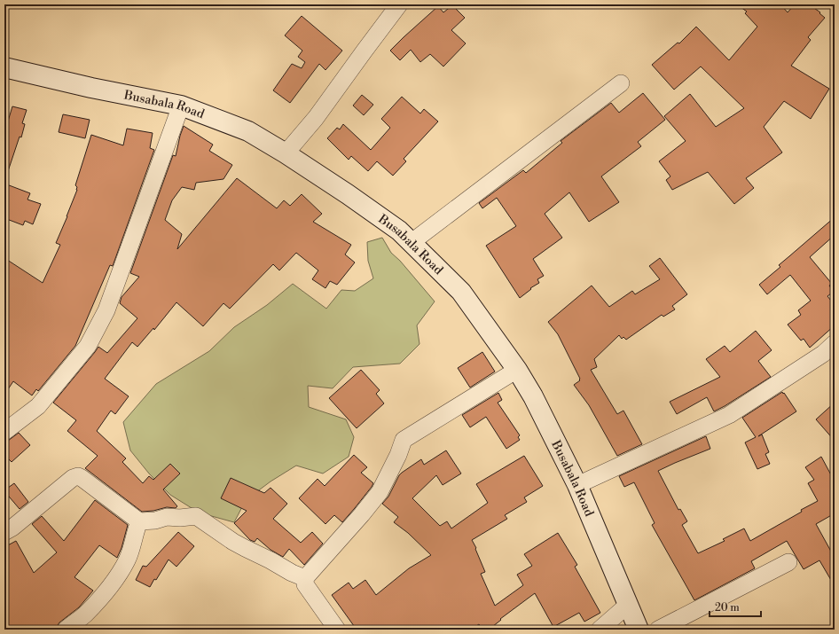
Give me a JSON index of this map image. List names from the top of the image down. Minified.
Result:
{"streets":{"street":["Busabala Road"]},"scale_bar":"20 m"}
